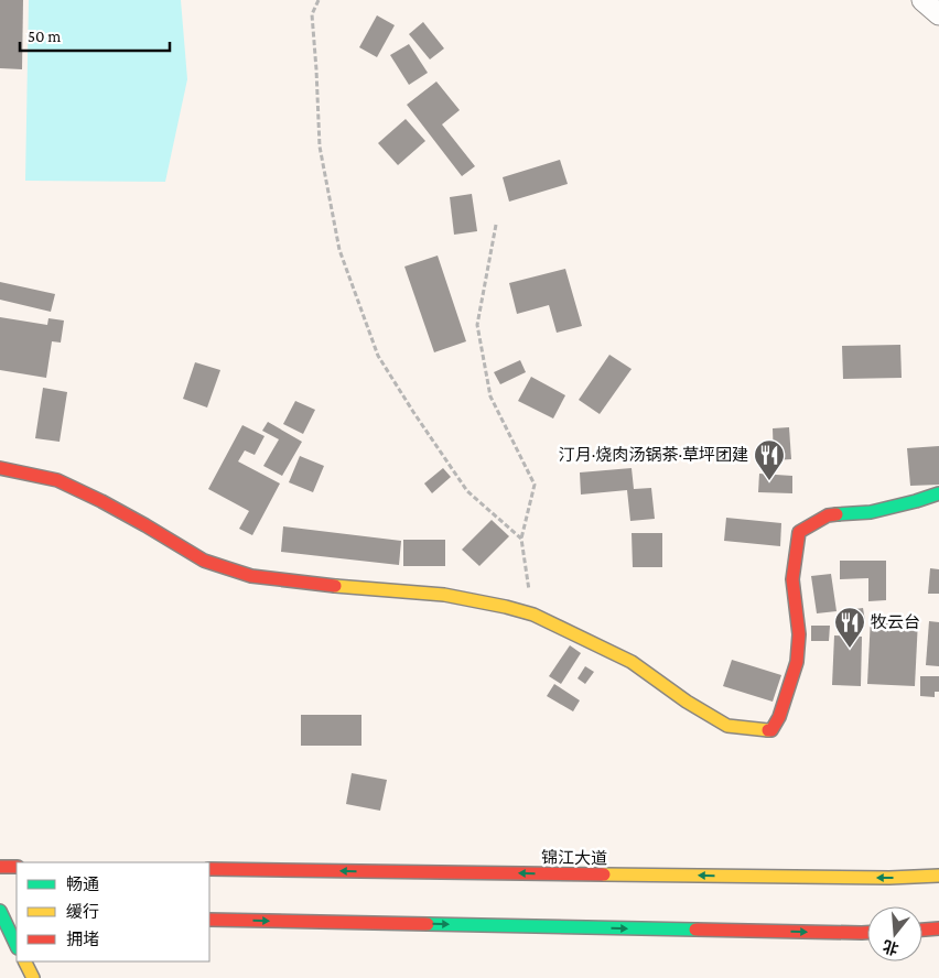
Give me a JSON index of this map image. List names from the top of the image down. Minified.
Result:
{"streets":{"main road":["锦江大道"]},"places":{"restaurant":["汀月·烧肉汤锅茶·草坪团建","牧云台"]},"legend":["畅通","缓行","拥堵"],"scale_bar":"50 m","north":"bottom"}
